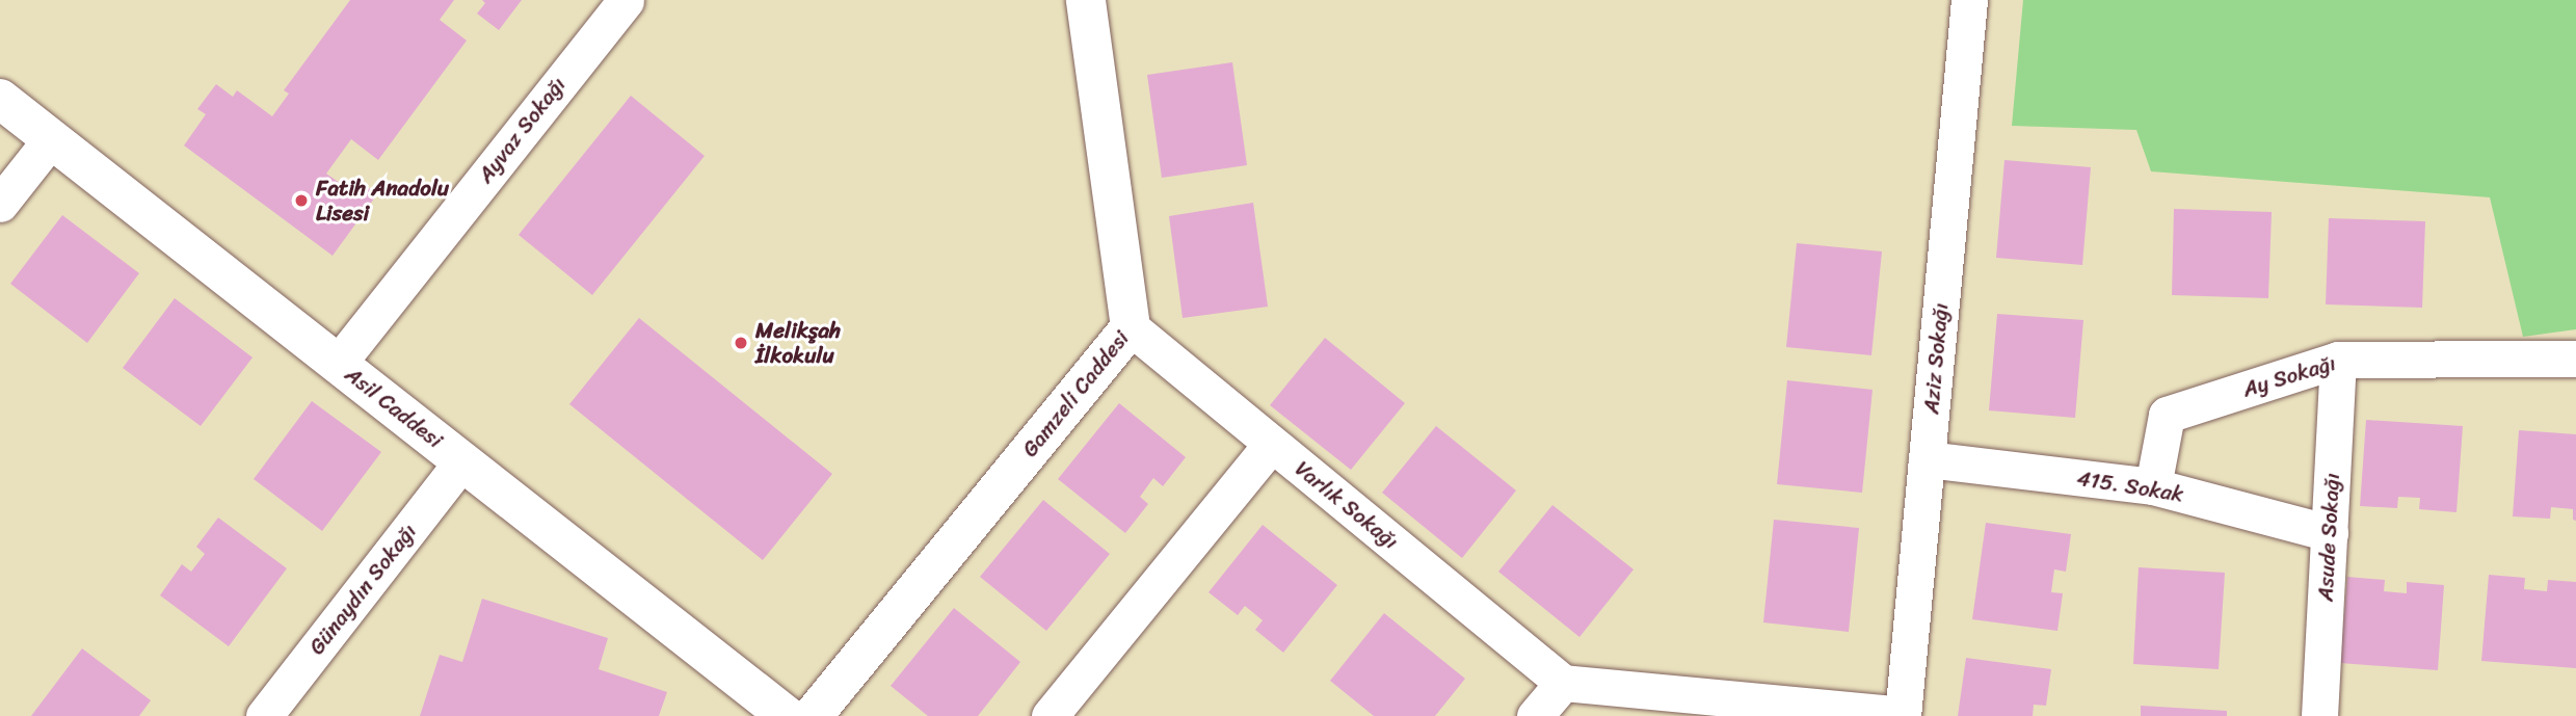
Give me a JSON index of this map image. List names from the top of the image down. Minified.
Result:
{"streets":{"street":["Ayvaz Sokağı","Aziz Sokağı","Ay Sokağı","Gamzeli Caddesi","Asil Caddesi","415. Sokak","Varlık Sokağı","Asude Sokağı","Günaydın Sokağı"]},"crossings":[["Ayvaz Sokağı","Asil Caddesi"],["Aziz Sokağı","415. Sokak"],["Ay Sokağı","415. Sokak"],["Ay Sokağı","Asude Sokağı"],["Gamzeli Caddesi","Varlık Sokağı"],["Asil Caddesi","Günaydın Sokağı"],["415. Sokak","Asude Sokağı"]],"places":["Fatih Anadolu Lisesi","Melikşah İlkokulu"]}
